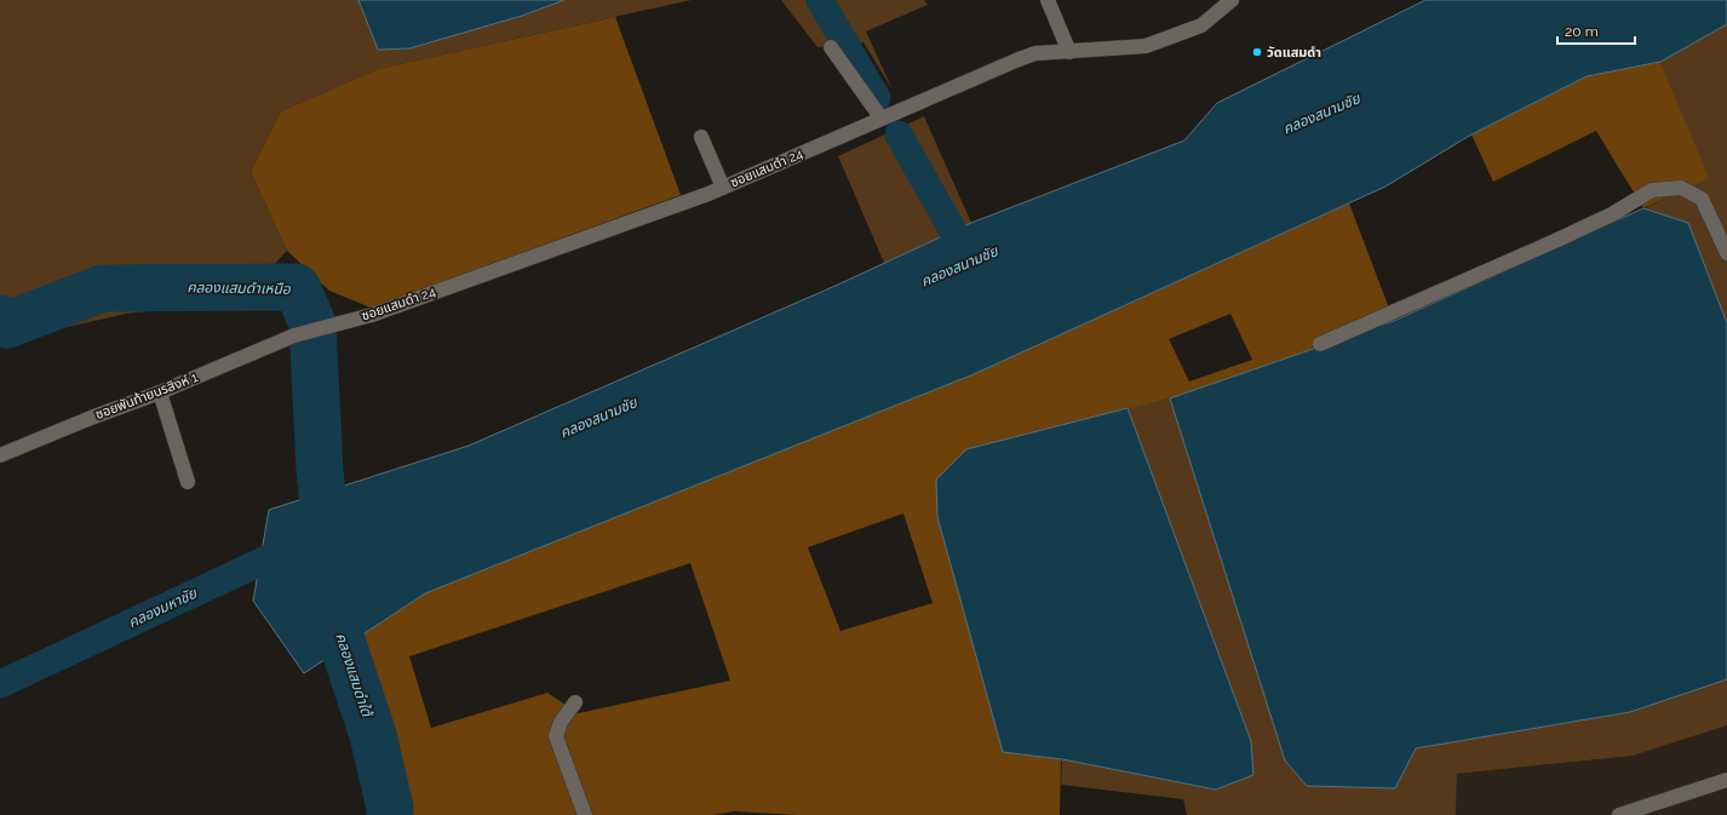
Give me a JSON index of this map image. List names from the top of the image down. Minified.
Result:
{"streets":{"street":["ซอยแสมดำ 24","ซอยพันท้ายนรสิงห์ 1"]},"crossings":[["ซอยแสมดำ 24","ซอยพันท้ายนรสิงห์ 1"]],"water":["คลองสนามชัย","คลองแสมดำเหนือ","คลองมหาชัย","คลองแสมดำใต้"],"places":["วัดแสมดำ"],"scale_bar":"20 m"}
